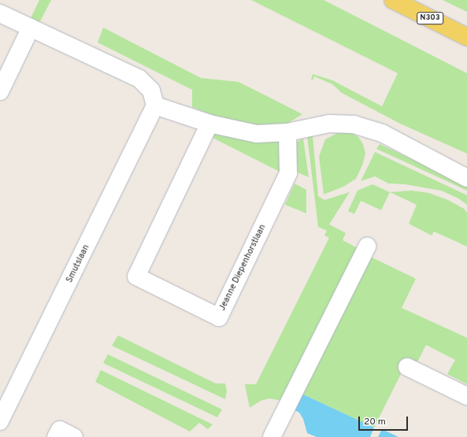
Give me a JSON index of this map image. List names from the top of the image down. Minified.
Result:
{"streets":{"main road":["N303"],"street":["Smutslaan","Jeanne Diepenhorstlaan"]},"scale_bar":"20 m"}
